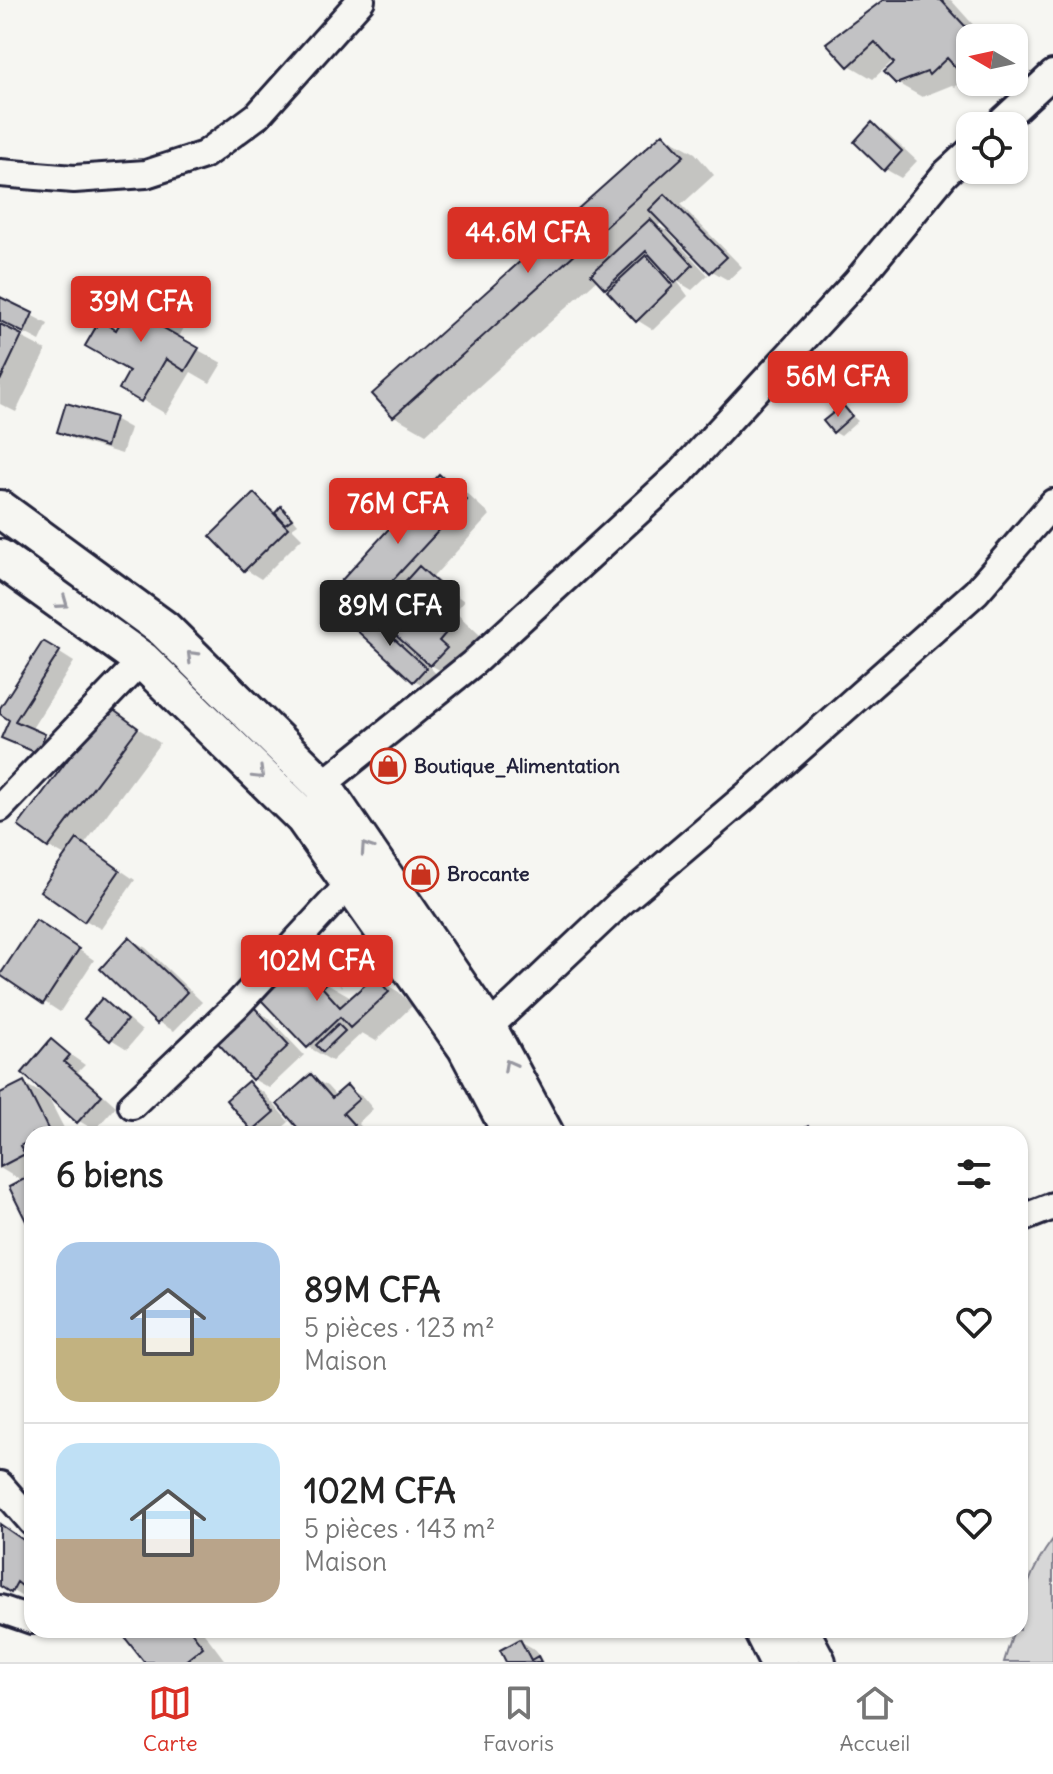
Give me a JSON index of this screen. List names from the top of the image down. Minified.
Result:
{"places":{"shop":["Boutique_Alimentation","Brocante"]},"north":"left","page":{"price":["44.6M CFA","39M CFA","56M CFA","76M CFA","89M CFA","102M CFA"],"heading":"6 biens","list":[{"name":"89M CFA","note":"5 pièces · 123 m² · Maison"},{"name":"102M CFA","note":"5 pièces · 143 m² · Maison"}],"tabs":["Carte","Favoris","Accueil"]}}
